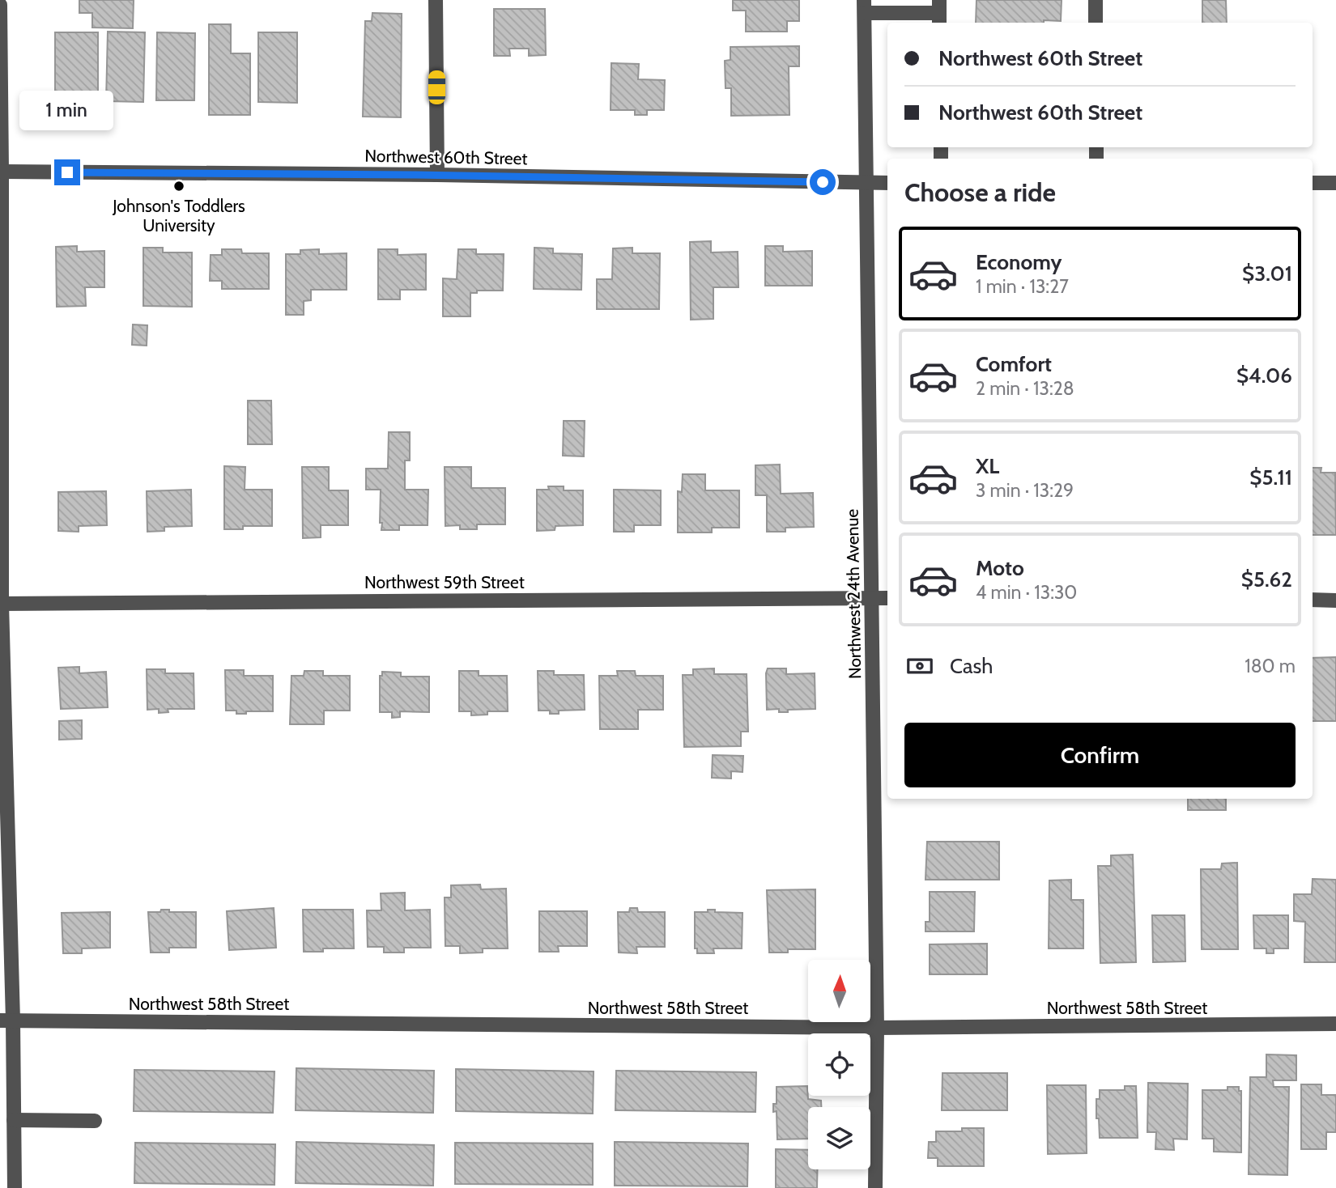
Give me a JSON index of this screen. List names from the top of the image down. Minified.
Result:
{"streets":{"street":["Northwest 60th Street","Northwest 59th Street","Northwest 24th Avenue","Northwest 58th Street"]},"crossings":[["Northwest 60th Street","Northwest 24th Avenue"],["Northwest 59th Street","Northwest 24th Avenue"],["Northwest 24th Avenue","Northwest 58th Street"]],"places":["Johnson's Toddlers University"],"north":"top","page":{"banner":["Northwest 60th Street","Northwest 60th Street"],"bubble":"1 min","heading":"Choose a ride","list":[{"name":"Economy","note":"1 min · 13:27","value":"$3.01"},{"name":"Comfort","note":"2 min · 13:28","value":"$4.06"},{"name":"XL","note":"3 min · 13:29","value":"$5.11"},{"name":"Moto","note":"4 min · 13:30","value":"$5.62"}],"pay":["Cash","180 m"],"buttons":"Confirm"}}
